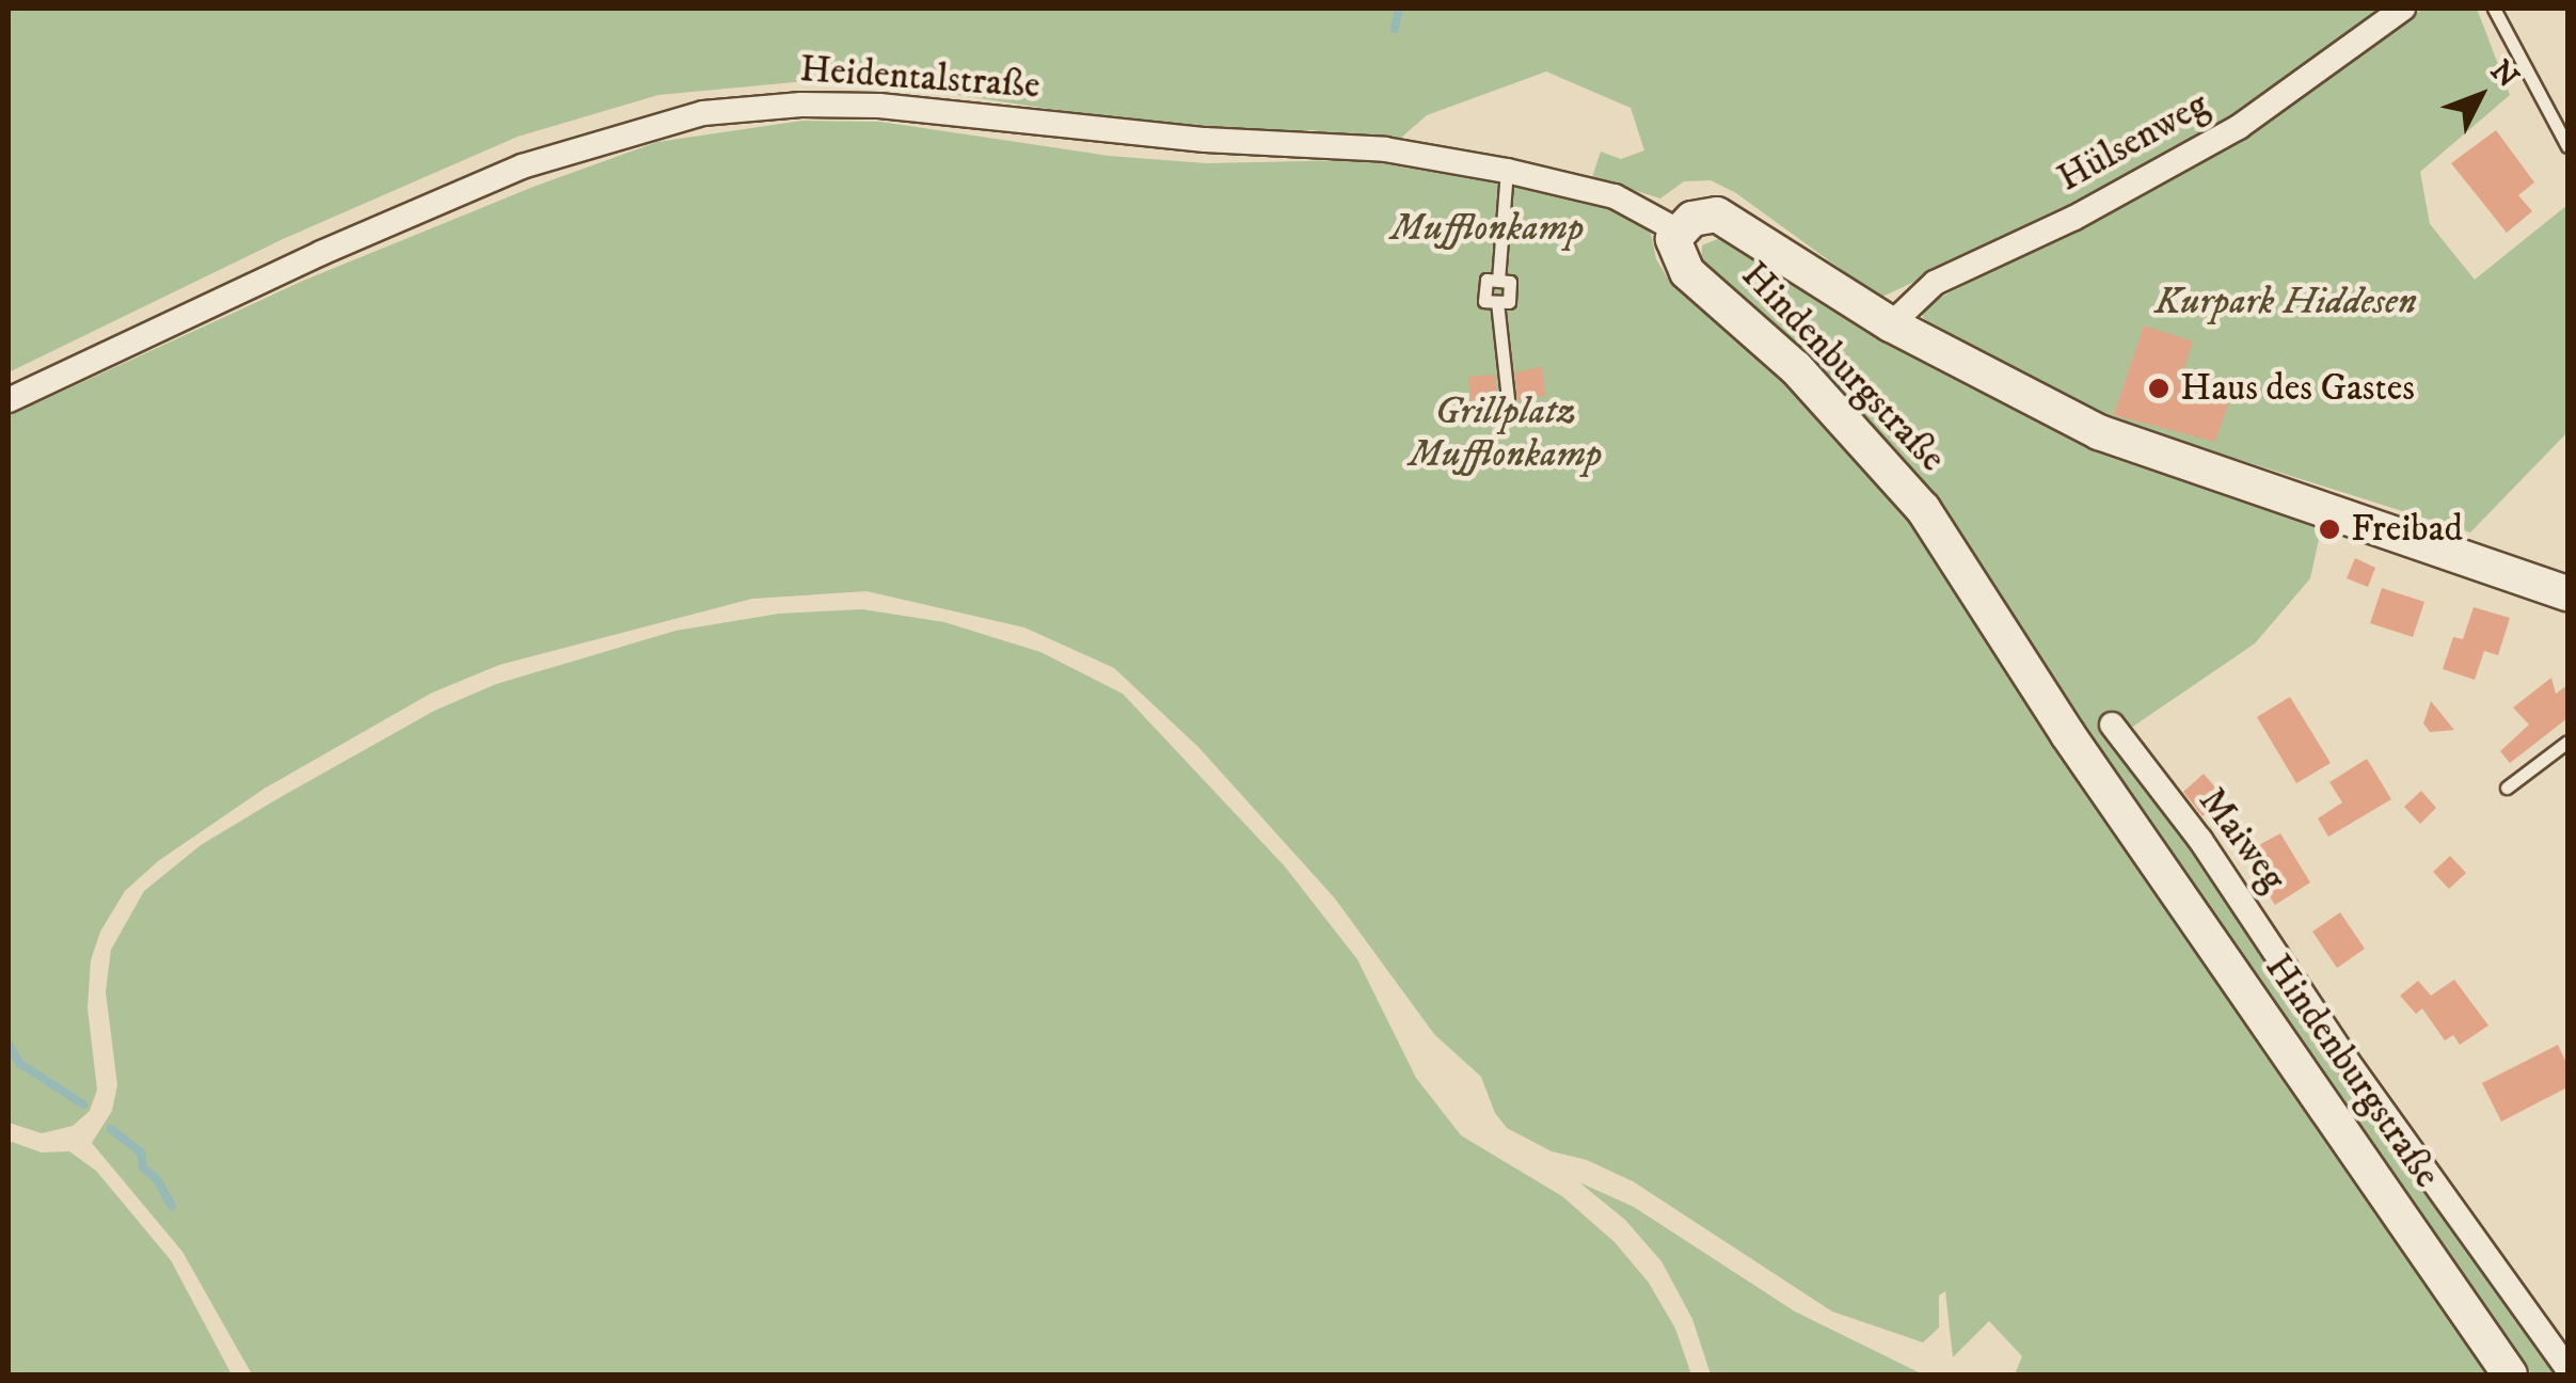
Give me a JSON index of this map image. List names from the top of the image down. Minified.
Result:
{"streets":{"main road":["Hindenburgstraße"],"street":["Heidentalstraße","Hülsenweg","Maiweg"]},"crossings":[["Heidentalstraße","Hindenburgstraße"],["Hülsenweg","Hindenburgstraße"]],"parks":["Mufflonkamp","Kurpark Hiddesen","Grillplatz Mufflonkamp"],"places":["Haus des Gastes","Freibad"],"north":"top right"}
